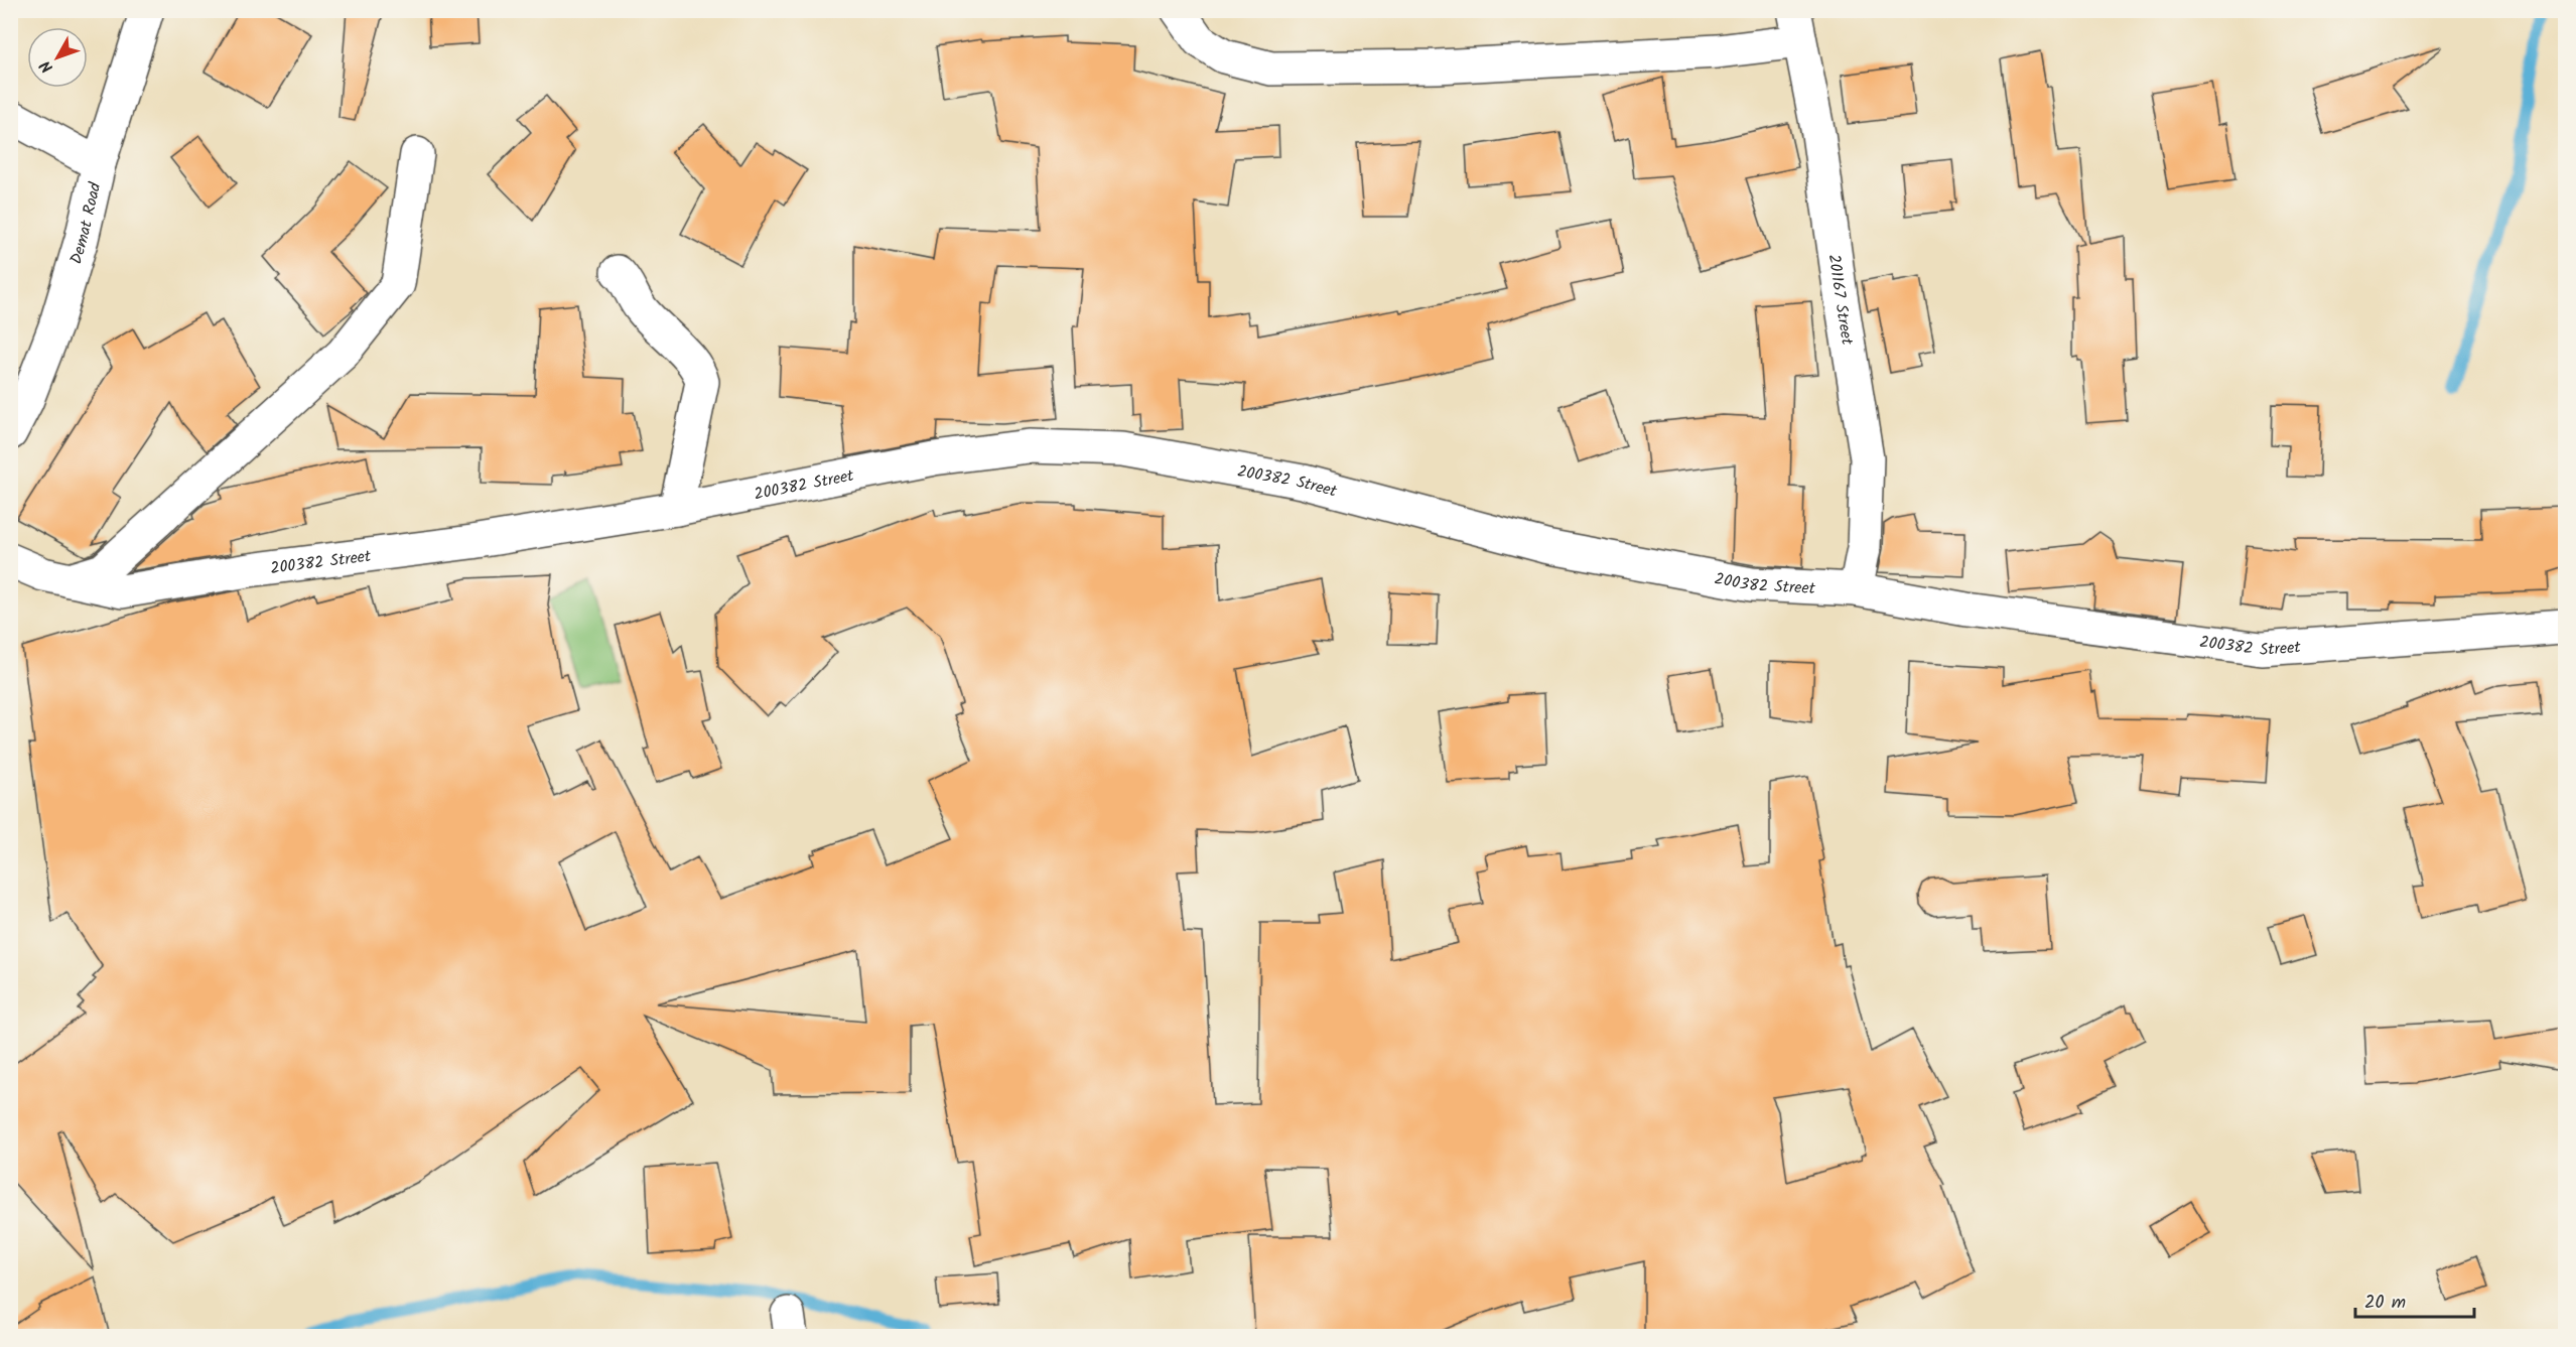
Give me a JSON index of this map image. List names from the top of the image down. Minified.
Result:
{"streets":{"street":["Demat Road","201167 Street","200382 Street"]},"crossings":[["201167 Street","200382 Street"]],"scale_bar":"20 m","north":"bottom left"}
